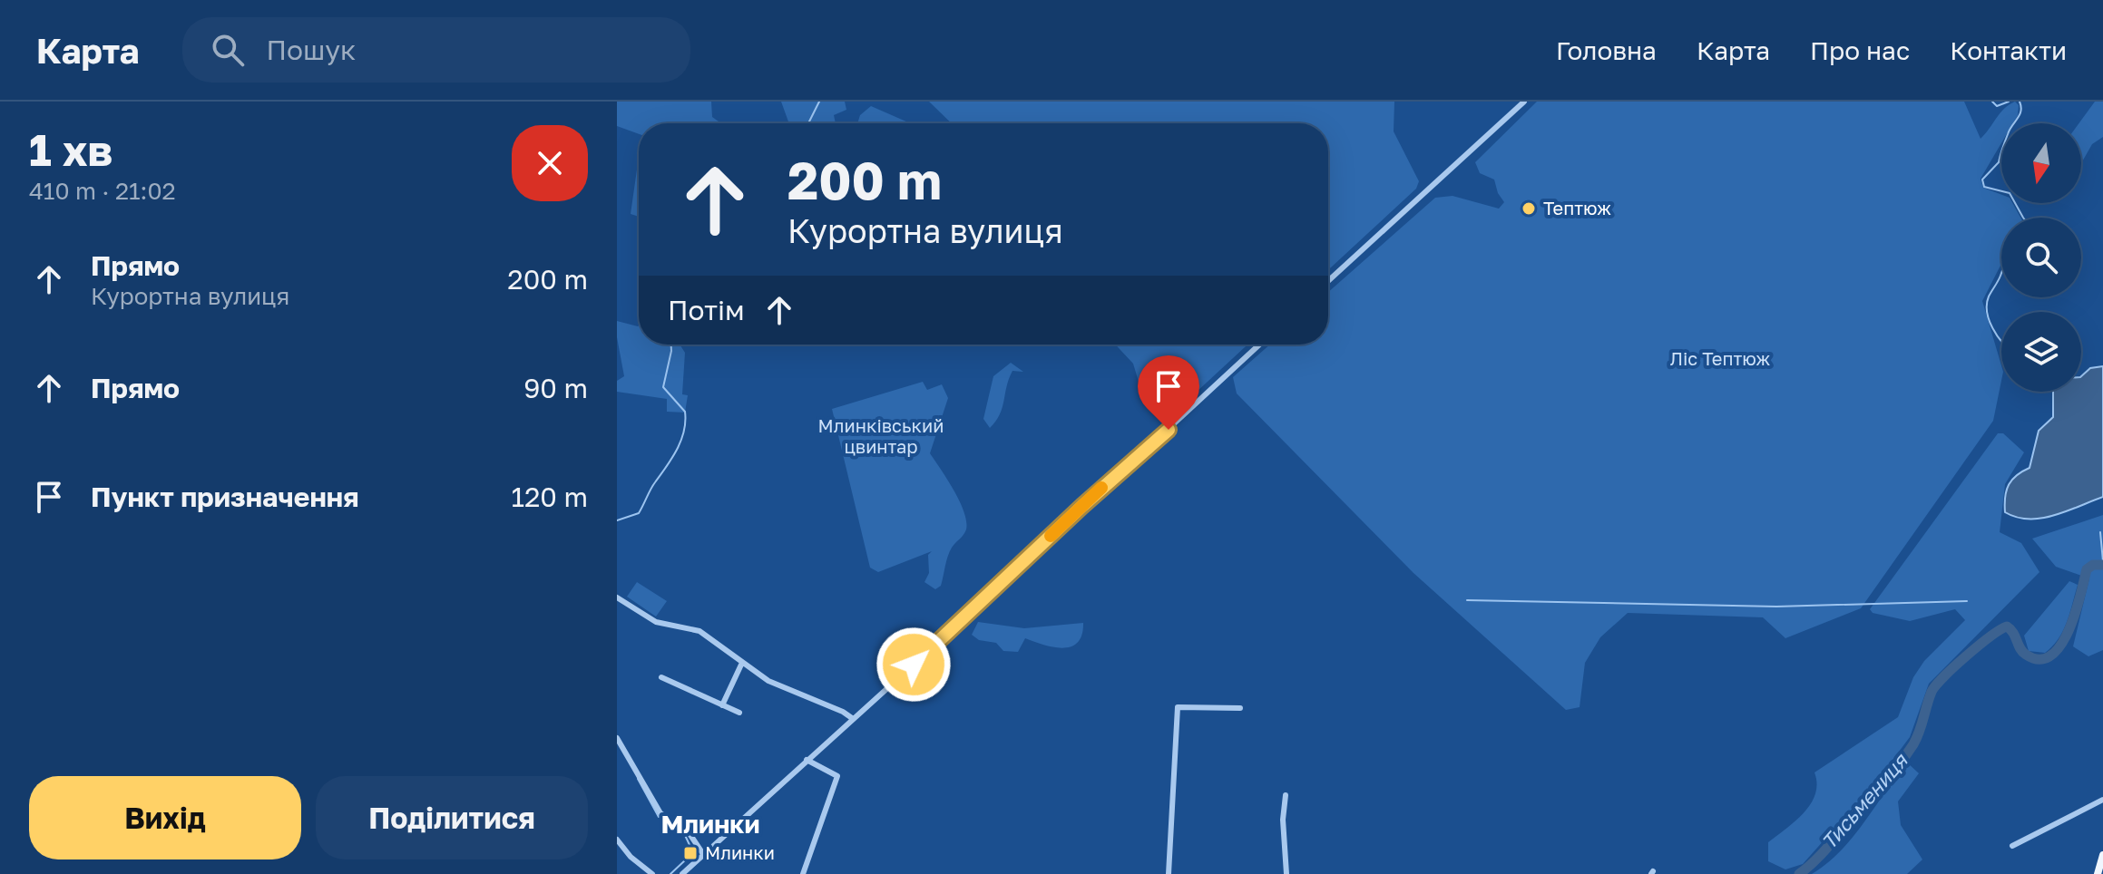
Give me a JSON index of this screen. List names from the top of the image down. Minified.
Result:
{"districts":["Млинки"],"water":["Тисьмениця"],"parks":["Ліс Тептюж","Млинківський цвинтар"],"places":{"other":["Тептюж"],"transit":["Млинки"]},"north":"bottom","page":{"header":"Карта","search":"Пошук","nav":["Головна","Карта","Про нас","Контакти"],"heading":["1 хв","410 m · 21:02"],"turn":["200 m","Курортна вулиця"],"list":[{"name":"Прямо","note":"Курортна вулиця","value":"200 m"},{"name":"Прямо","value":"90 m"},{"name":"Пункт призначення","value":"120 m"}],"then":"Потім","buttons":["Вихід","Поділитися"]}}
